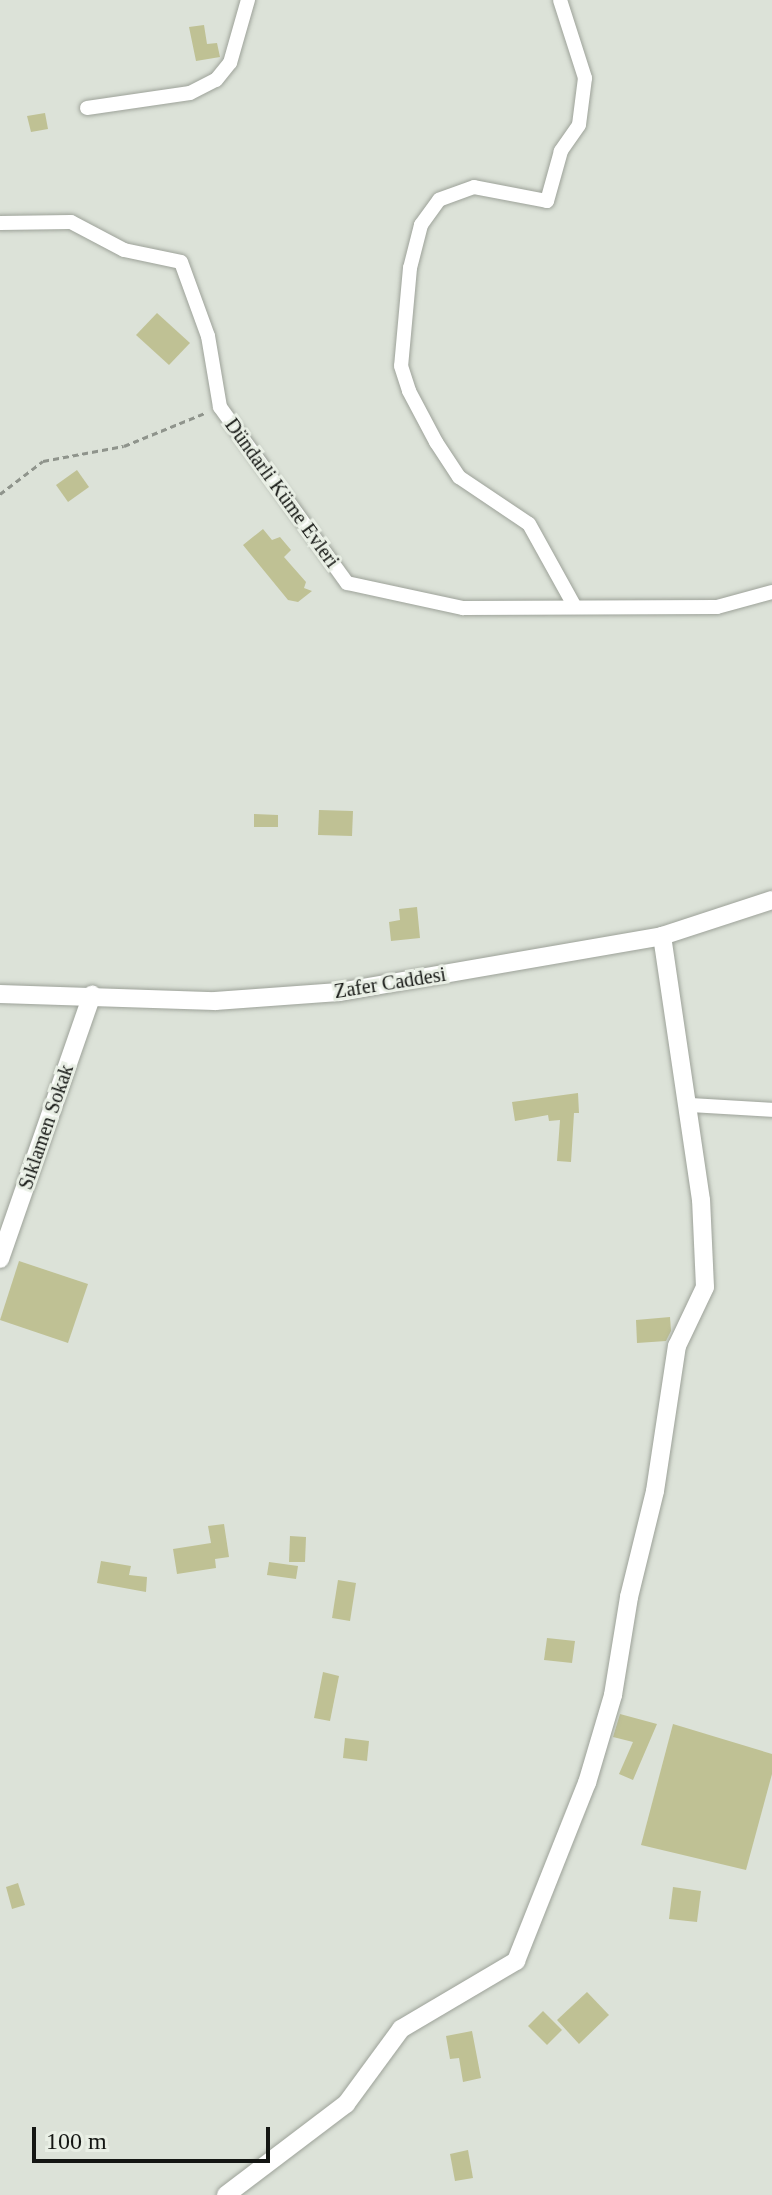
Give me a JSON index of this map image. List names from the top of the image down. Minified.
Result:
{"streets":{"street":["Dündarli Küme Evleri","Zafer Caddesi","Sıklamen Sokak"]},"crossings":[["Zafer Caddesi","Sıklamen Sokak"]],"scale_bar":"100 m"}
